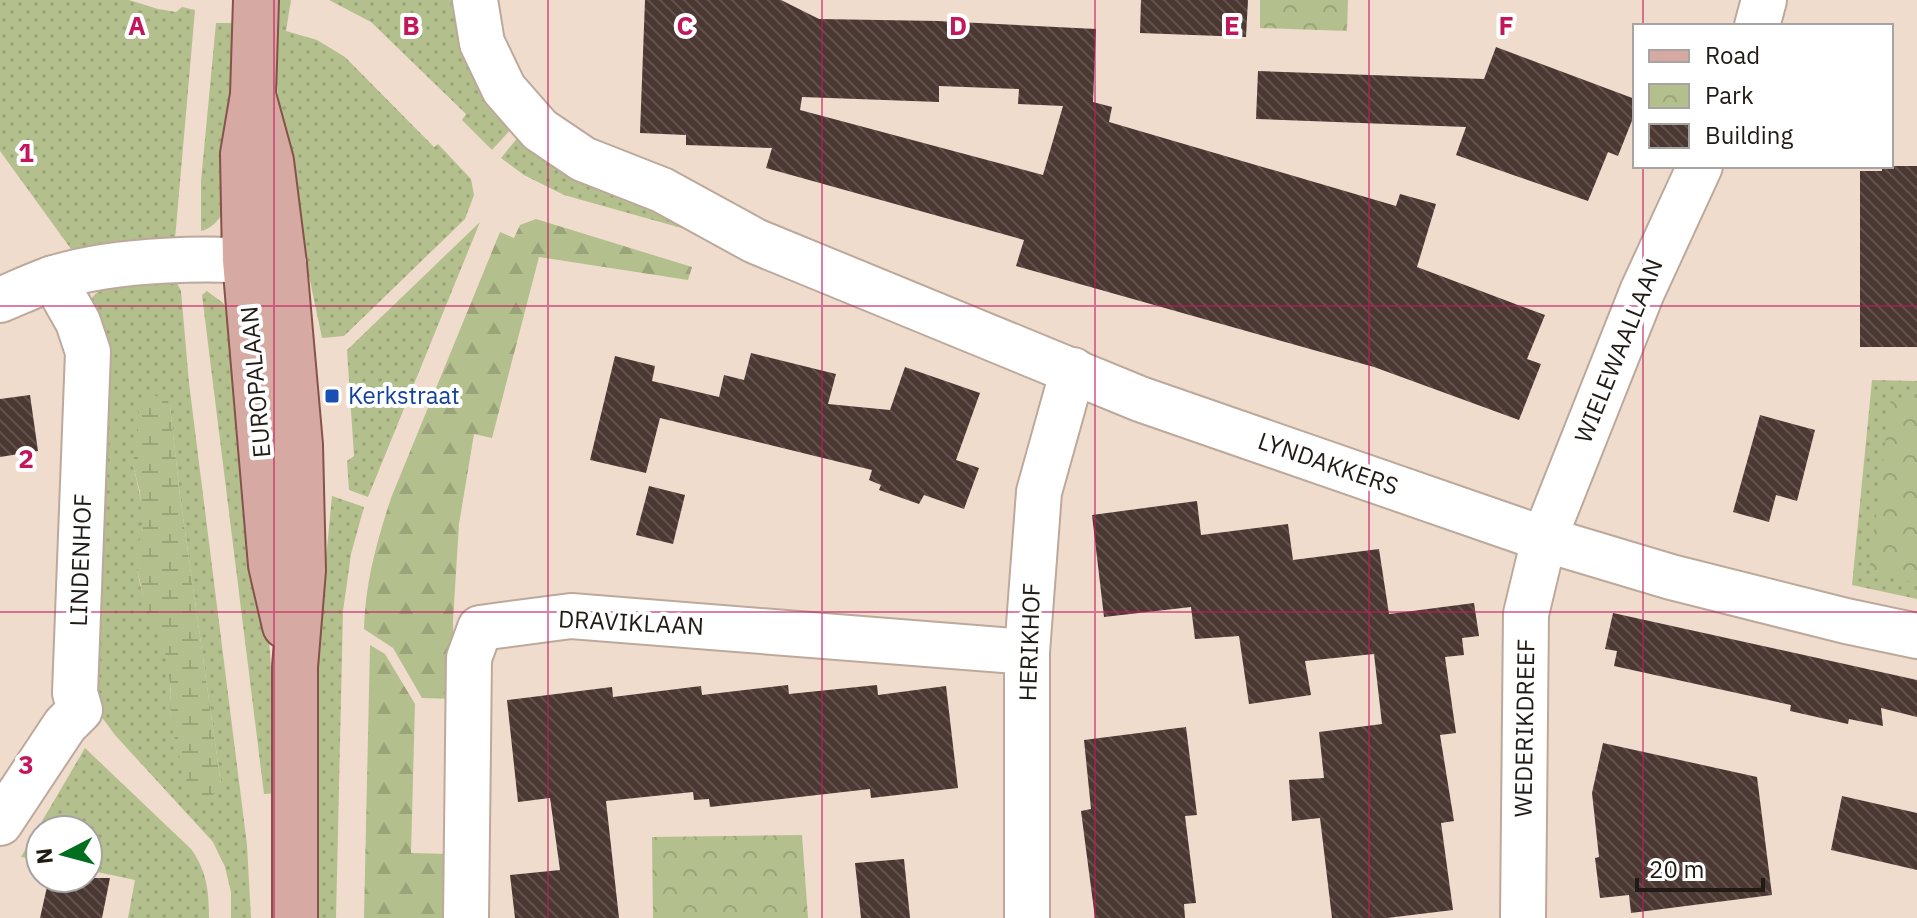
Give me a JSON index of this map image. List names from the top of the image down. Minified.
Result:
{"streets":{"main road":["EUROPALAAN"],"street":["WIELEWAALLAAN","LYNDAKKERS","LINDENHOF","DRAVIKLAAN","HERIKHOF","WEDERIKDREEF"]},"crossings":[["WIELEWAALLAAN","LYNDAKKERS"],["WIELEWAALLAAN","WEDERIKDREEF"],["LYNDAKKERS","HERIKHOF"],["LYNDAKKERS","WEDERIKDREEF"],["DRAVIKLAAN","HERIKHOF"]],"places":{"transit":["Kerkstraat"]},"legend":["Road","Park","Building"],"scale_bar":"20 m","north":"left","grid":{"columns":["A","B","C","D","E","F"],"rows":["1","2","3"]}}
